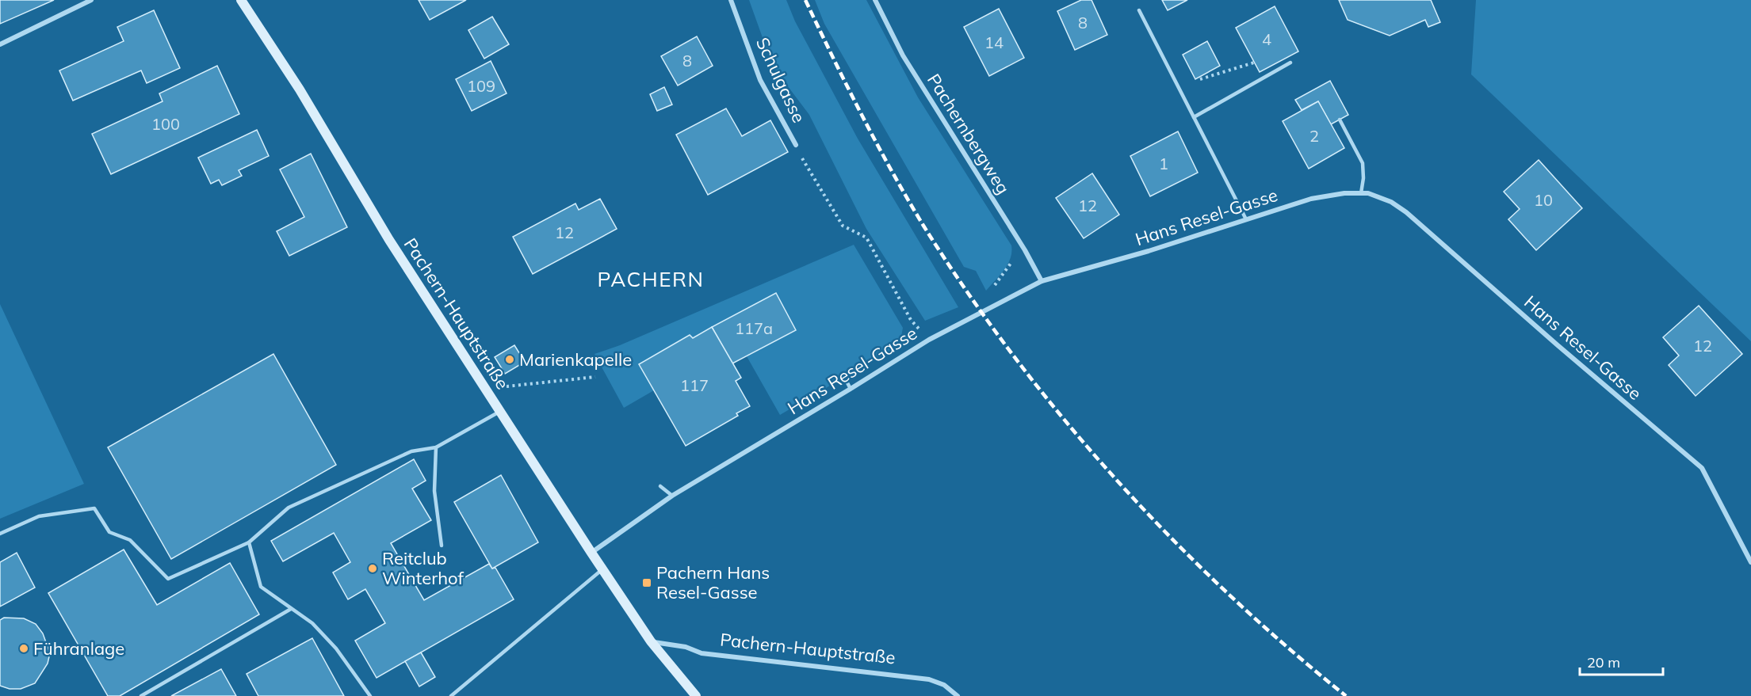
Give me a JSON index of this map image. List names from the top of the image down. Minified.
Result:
{"streets":{"main road":["Pachern-Hauptstraße"],"street":["Schulgasse","Pachernbergweg","Hans Resel-Gasse"]},"crossings":[["Pachernbergweg","Hans Resel-Gasse"],["Hans Resel-Gasse","Pachern-Hauptstraße"]],"districts":["PACHERN"],"places":{"other":["Marienkapelle","Reitclub Winterhof","Führanlage"],"transit":["Pachern Hans Resel-Gasse"]},"house_numbers":["8","4","14","8","109","100","2","1","10","12","12","117a","12","117"],"scale_bar":"20 m"}
